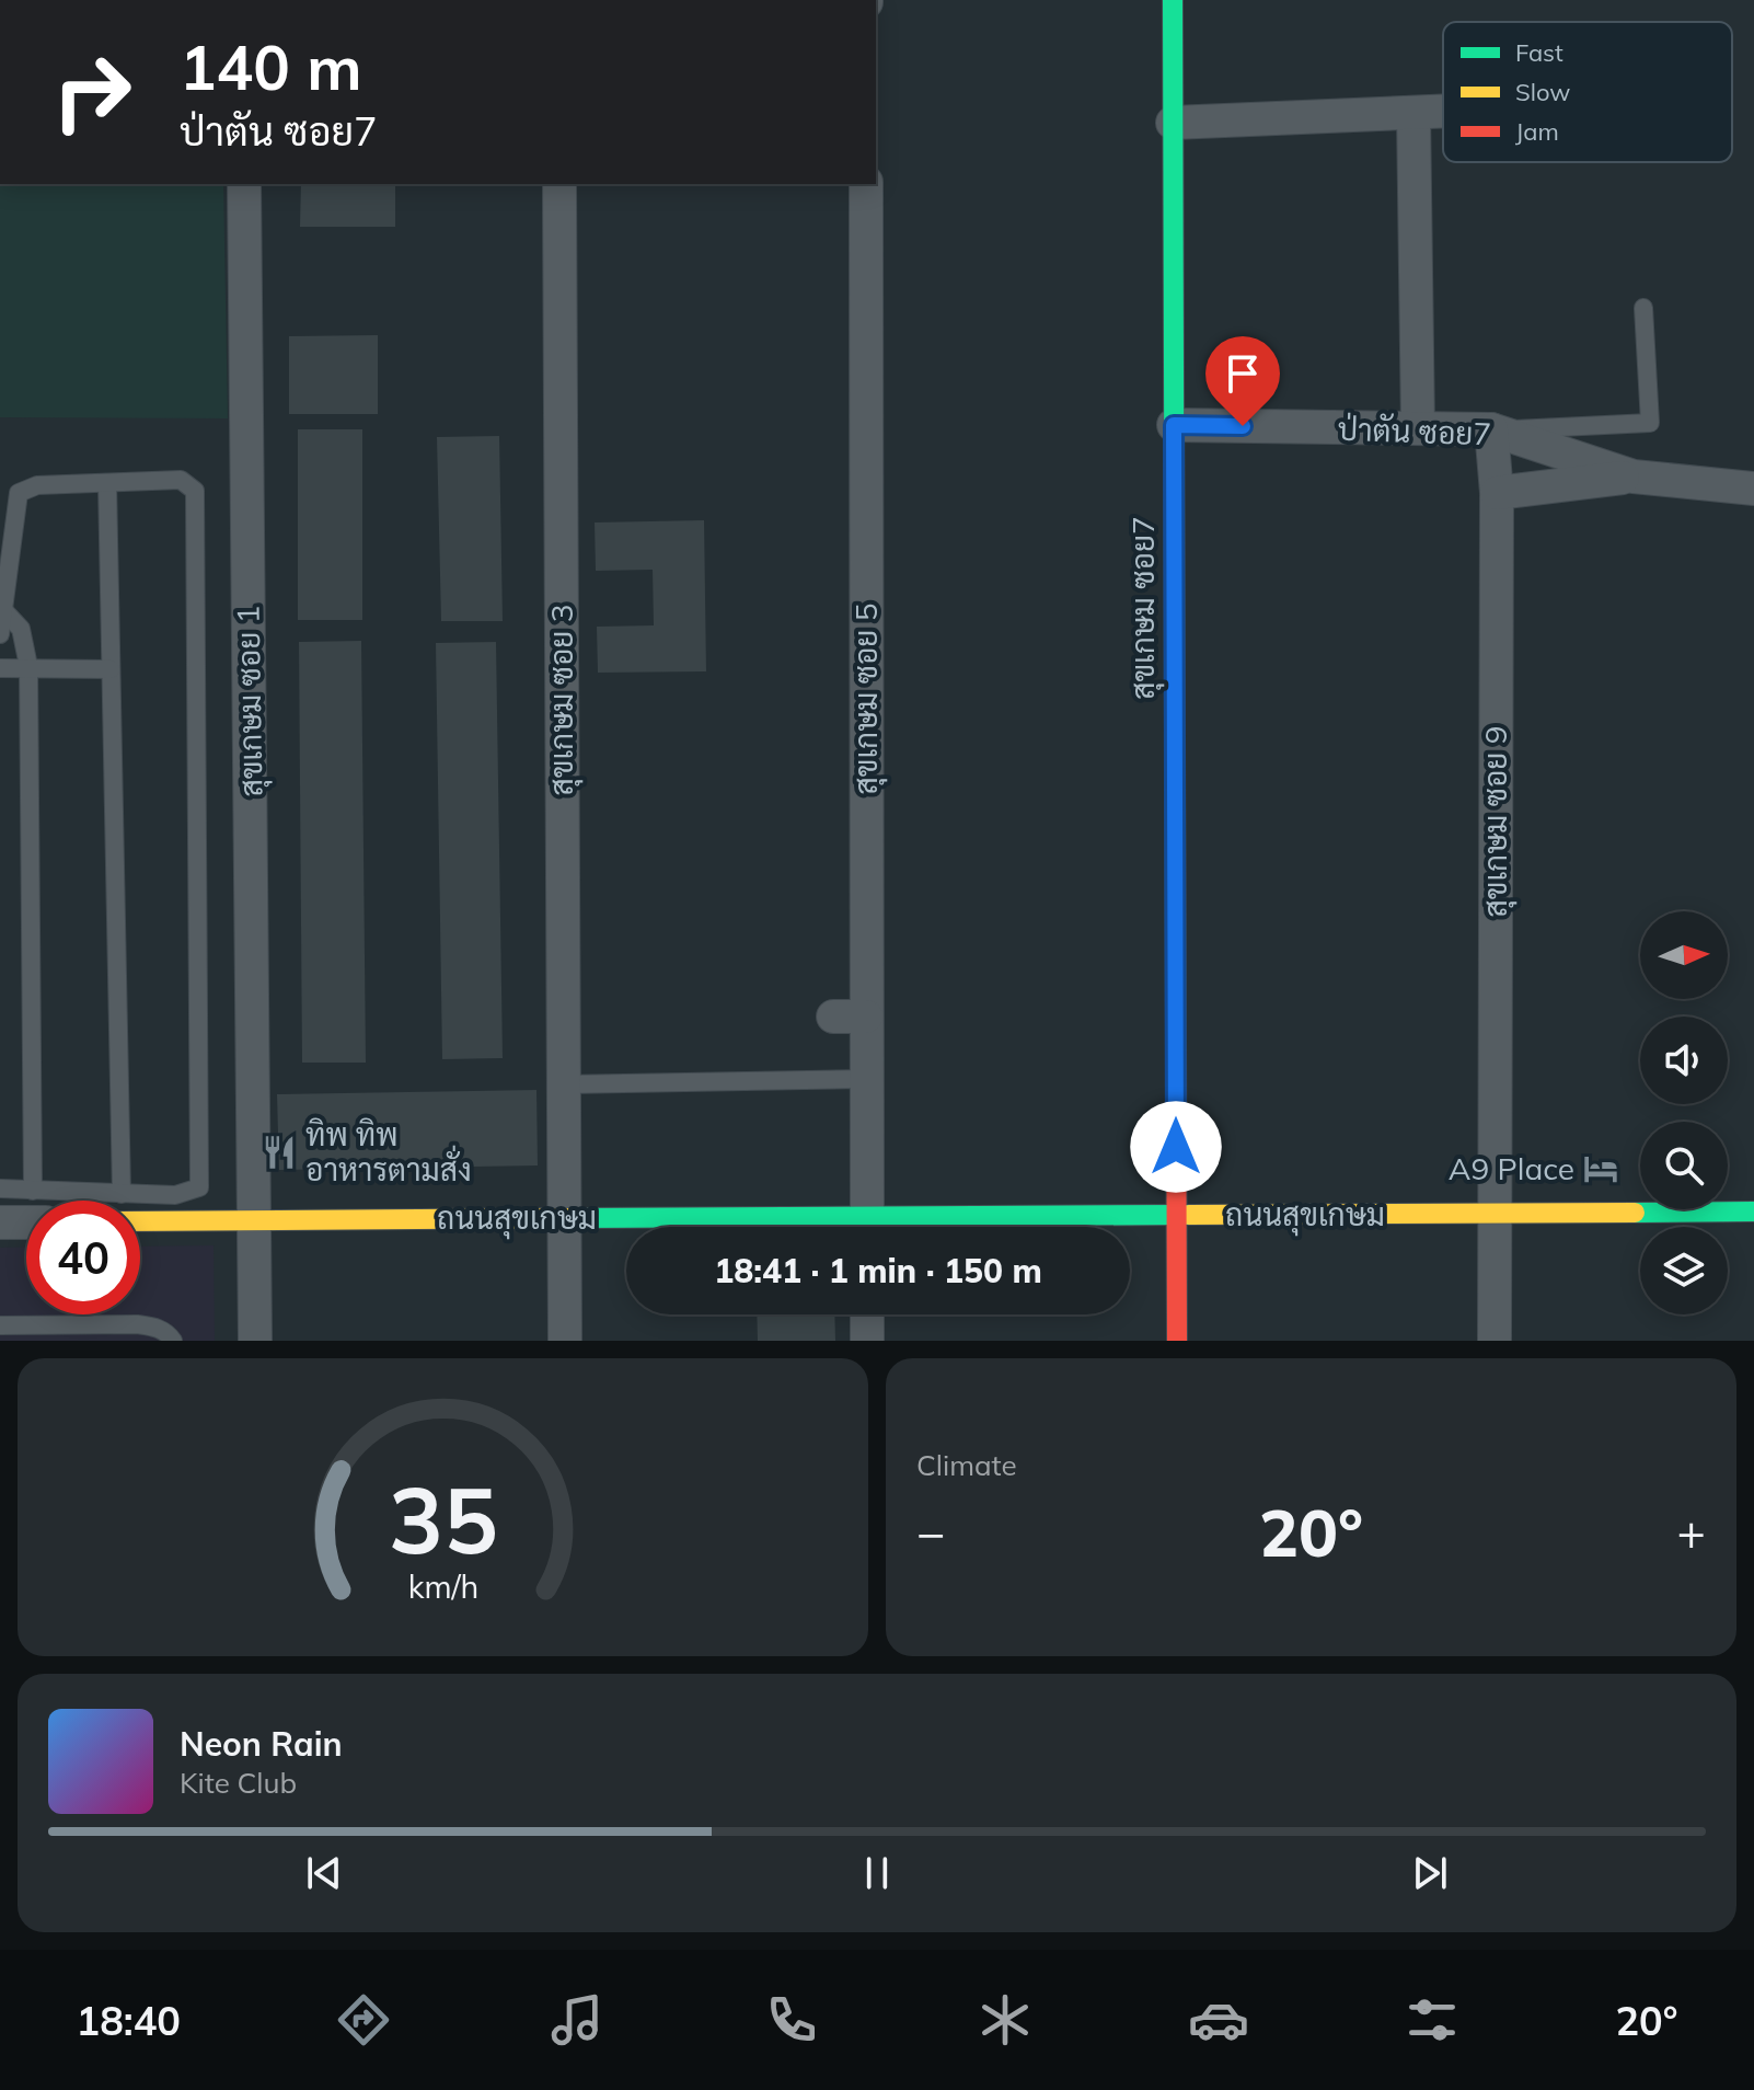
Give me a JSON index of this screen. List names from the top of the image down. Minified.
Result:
{"streets":{"street":["ป่าตัน ซอย7","สุขเกษม ซอย7","สุขเกษม ซอย 5","สุขเกษม ซอย 3","สุขเกษม ซอย 1","สุขเกษม ซอย 9","ถนนสุขเกษม"]},"crossings":[["ป่าตัน ซอย7","สุขเกษม ซอย7"],["ป่าตัน ซอย7","สุขเกษม ซอย 9"],["สุขเกษม ซอย7","ถนนสุขเกษม"],["สุขเกษม ซอย 3","ถนนสุขเกษม"],["สุขเกษม ซอย 1","ถนนสุขเกษม"],["สุขเกษม ซอย 9","ถนนสุขเกษม"]],"places":{"restaurant":["ทิพ ทิพ อาหารตามสั่ง"],"hotel":["A9 Place"]},"legend":["Fast","Slow","Jam"],"north":"right","page":{"turn":["140 m","ป่าตัน ซอย7"],"limit":"40","trip":"18:41 · 1 min · 150 m","tile":"Climate","heat":["−","20°","+"],"song":["Neon Rain","Kite Club"],"tabs":["18:40","20°"],"gauge":["35","km/h"]}}
